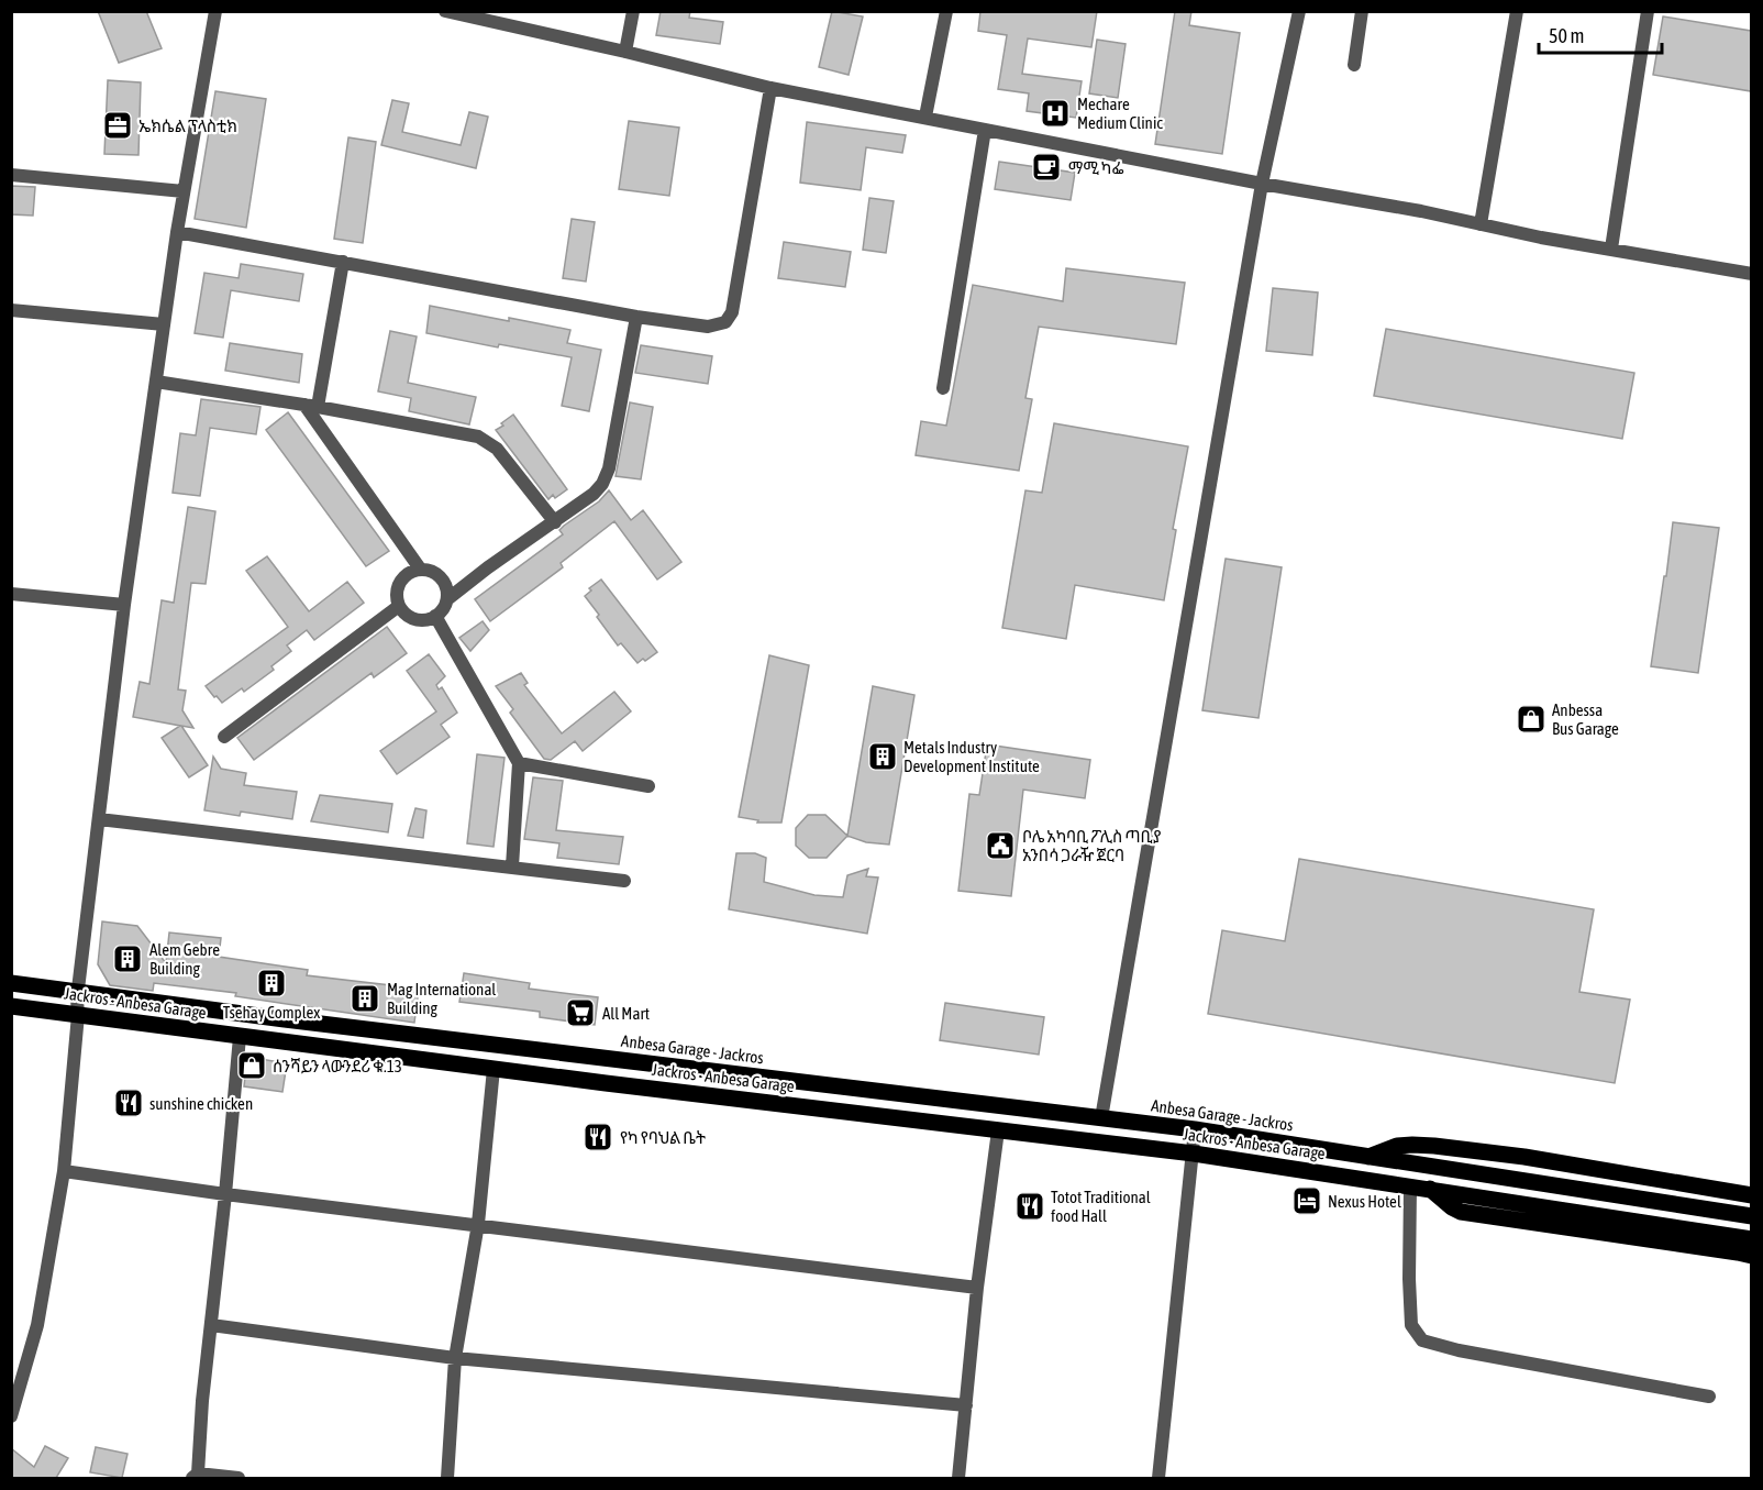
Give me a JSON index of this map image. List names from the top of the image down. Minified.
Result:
{"streets":{"main road":["Jackros - Anbesa Garage","Anbesa Garage - Jackros"]},"places":{"hospital":["Mechare Medium Clinic"],"office":["ኤክሴል ፕላስቲክ"],"cafe":["ማሚ ካፌ"],"shop":["Anbessa Bus Garage","ሰንሻይን ላውንደሪ ቁ.13"],"building":["Metals Industry Development Institute","Alem Gebre Building","Tsehay Complex","Mag International Building"],"public building":["ቦሌ አካባቢ ፖሊስ ጣቢያ አንበሳ ጋራዥ ጀርባ"],"supermarket":["All Mart"],"restaurant":["sunshine chicken","የካ የባህል ቤት","Totot Traditional food Hall"],"hotel":["Nexus Hotel"]},"scale_bar":"50 m"}
